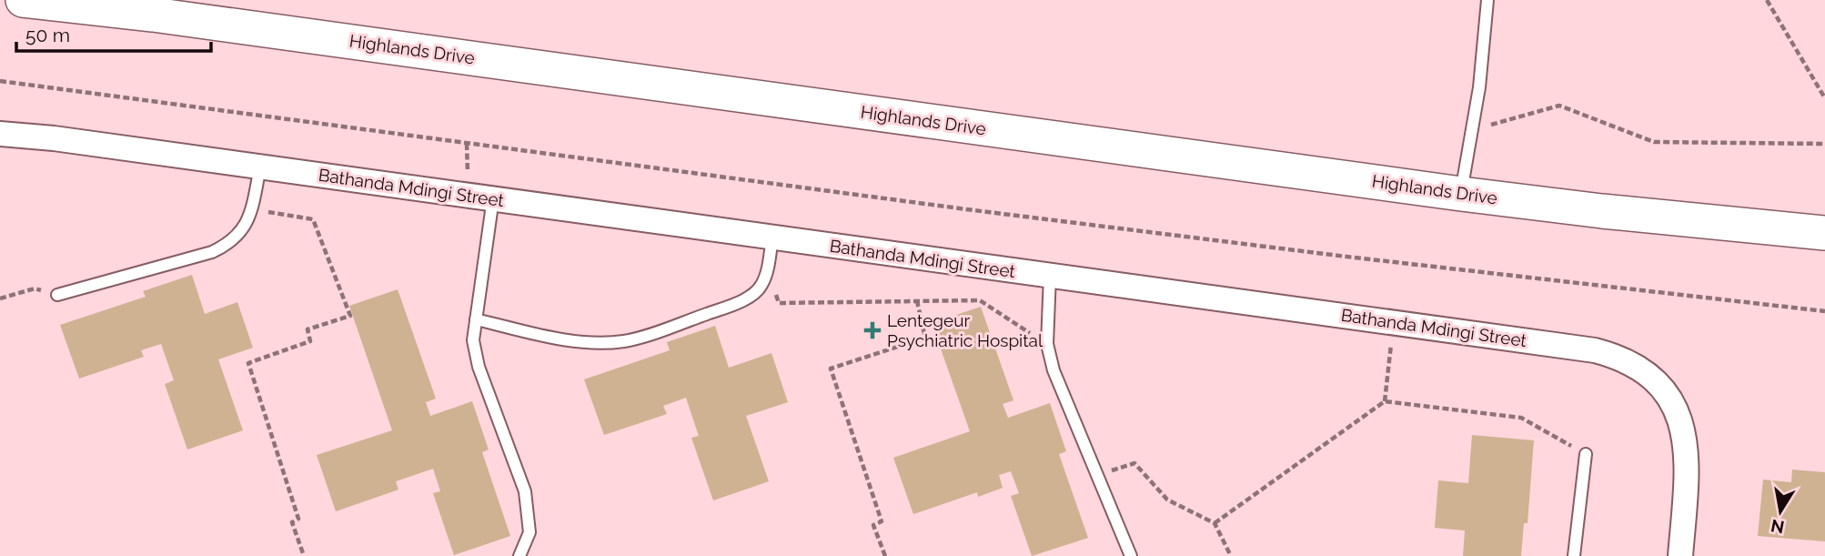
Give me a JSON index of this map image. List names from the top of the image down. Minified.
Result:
{"streets":{"main road":["Highlands Drive"],"street":["Bathanda Mdingi Street"]},"places":{"health":["Lentegeur Psychiatric Hospital"]},"scale_bar":"50 m","north":"bottom"}
